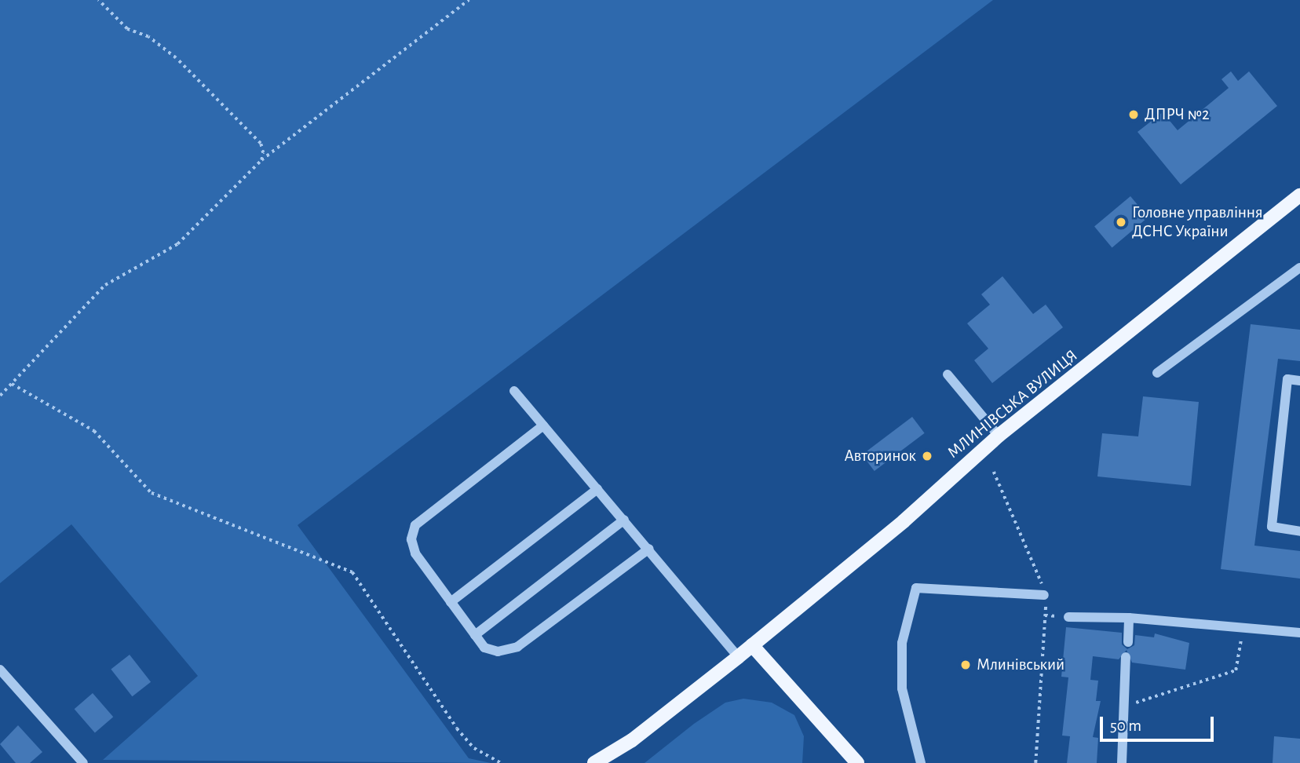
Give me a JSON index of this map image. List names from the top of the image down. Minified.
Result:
{"streets":{"main road":["МЛИНІВСЬКА ВУЛИЦЯ"]},"places":["ДПРЧ №2","Головне управління ДСНС України","Авторинок","Млинівський"],"scale_bar":"50 m"}
